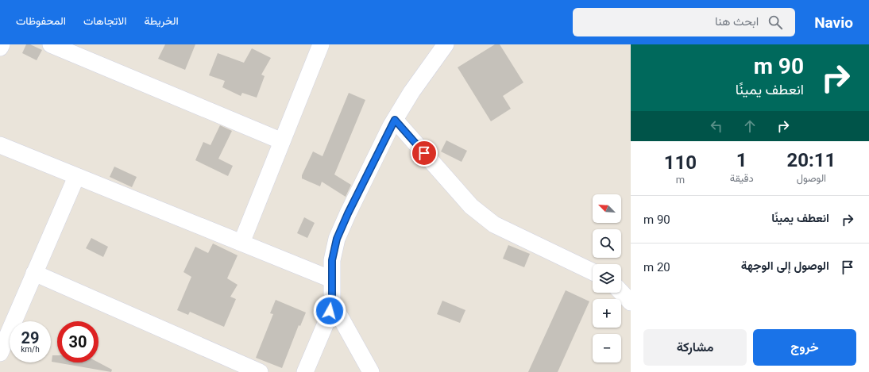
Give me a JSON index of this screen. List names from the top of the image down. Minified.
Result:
{"north":"top left","page":{"header":"Navio","search":"ابحث هنا","nav":["الخريطة","الاتجاهات","المحفوظات"],"turn":["90 m","انعطف يمينًا"],"eta":["20:11","الوصول","1","دقيقة","110","m"],"map_buttons":["+","−"],"list":[{"name":"انعطف يمينًا","value":"90 m"},{"name":"الوصول إلى الوجهة","value":"20 m"}],"speed":"29 km/h","limit":"30","buttons":["خروج","مشاركة"]}}
